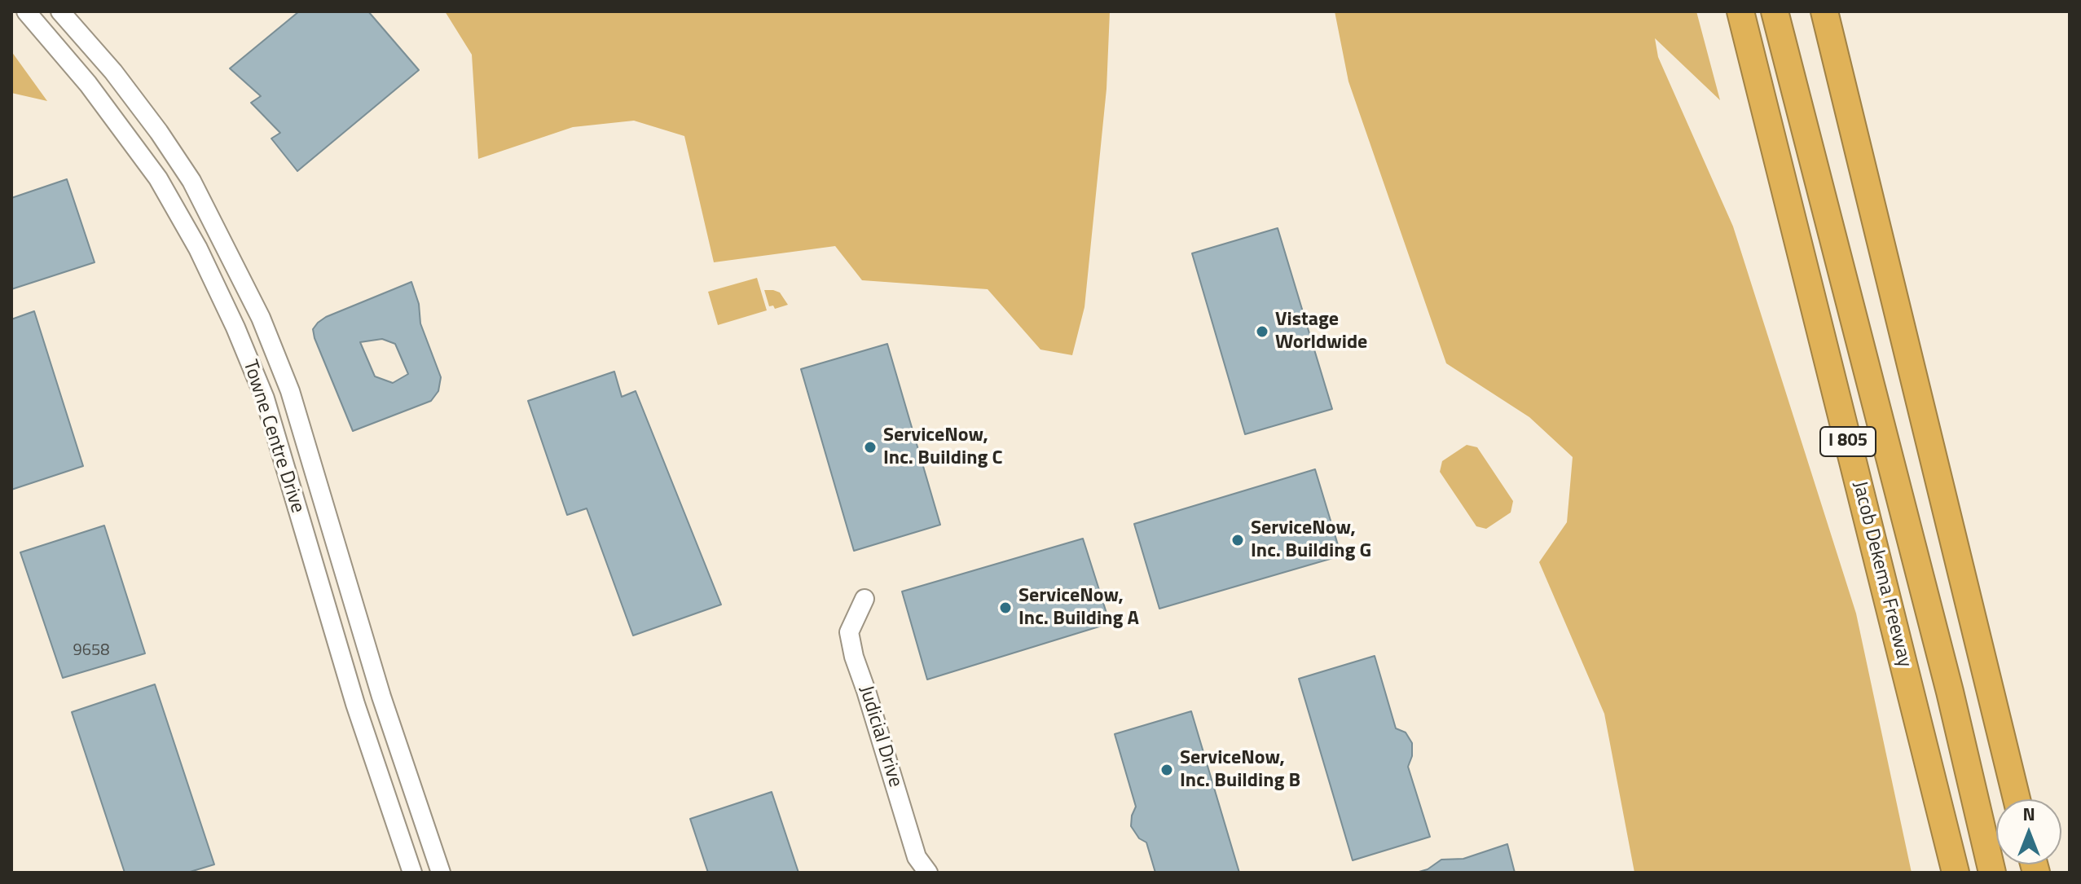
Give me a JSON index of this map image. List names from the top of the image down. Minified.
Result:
{"streets":{"highway":["I 805","Jacob Dekema Freeway"],"street":["Towne Centre Drive","Judicial Drive"]},"places":["Vistage Worldwide","ServiceNow, Inc. Building C","ServiceNow, Inc. Building G","ServiceNow, Inc. Building A","ServiceNow, Inc. Building B"],"house_numbers":["9658"],"north":"top"}
